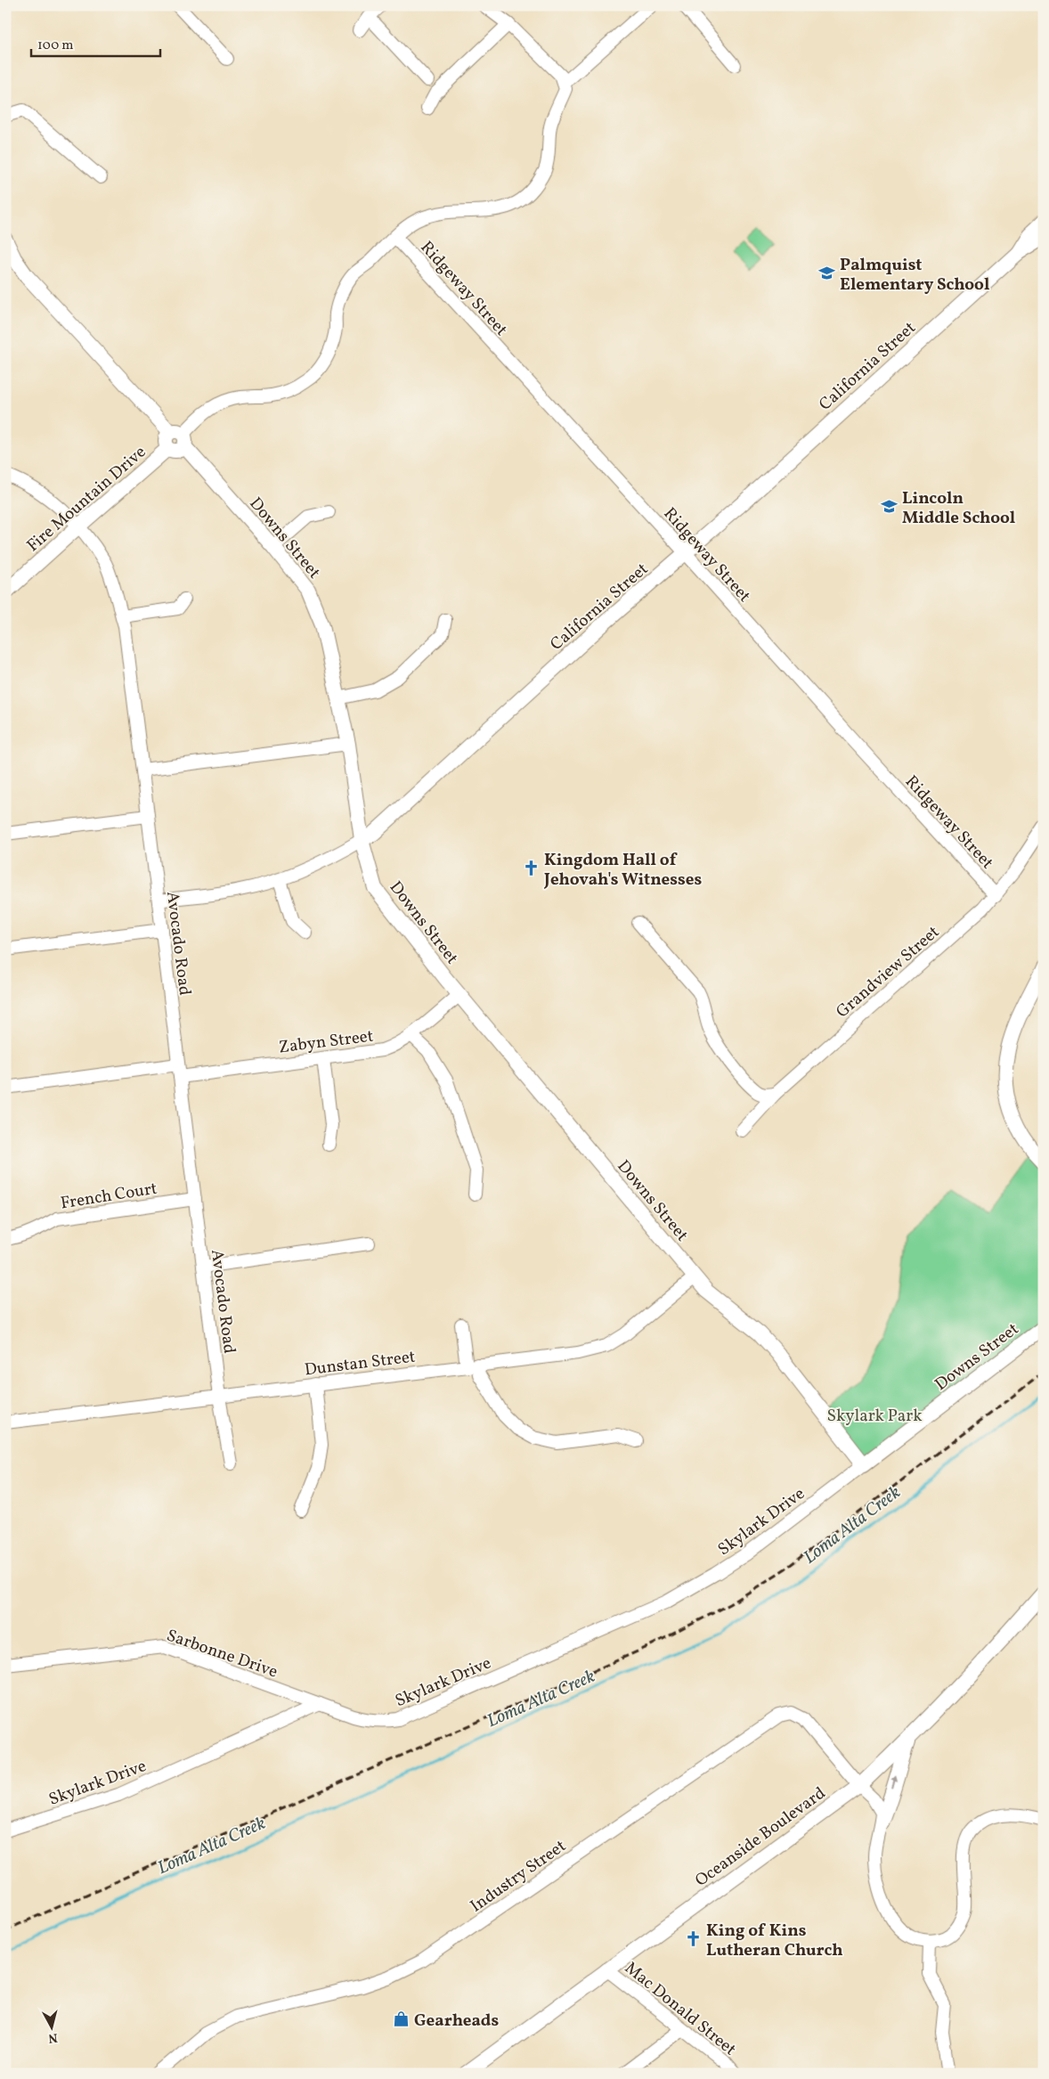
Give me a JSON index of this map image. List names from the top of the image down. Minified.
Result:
{"streets":{"main road":["California Street","Fire Mountain Drive","Downs Street","Oceanside Boulevard"],"street":["Ridgeway Street","Avocado Road","Grandview Street","Zabyn Street","French Court","Dunstan Street","Skylark Drive","Sarbonne Drive","Industry Street","Mac Donald Street"]},"crossings":[["Ridgeway Street","California Street"],["Ridgeway Street","Grandview Street"],["California Street","Downs Street"],["California Street","Avocado Road"],["Fire Mountain Drive","Downs Street"],["Fire Mountain Drive","Avocado Road"],["Downs Street","Zabyn Street"],["Downs Street","Dunstan Street"],["Downs Street","Skylark Drive"],["Avocado Road","Zabyn Street"],["Avocado Road","French Court"],["Avocado Road","Dunstan Street"],["Skylark Drive","Sarbonne Drive"],["Oceanside Boulevard","Industry Street"],["Oceanside Boulevard","Mac Donald Street"]],"water":["Loma Alta Creek"],"parks":["Skylark Park"],"places":{"school or university":["Palmquist Elementary School","Lincoln Middle School"],"church":["Kingdom Hall of Jehovah's Witnesses","King of Kins Lutheran Church"],"shop":["Gearheads"]},"scale_bar":"100 m","north":"bottom"}
